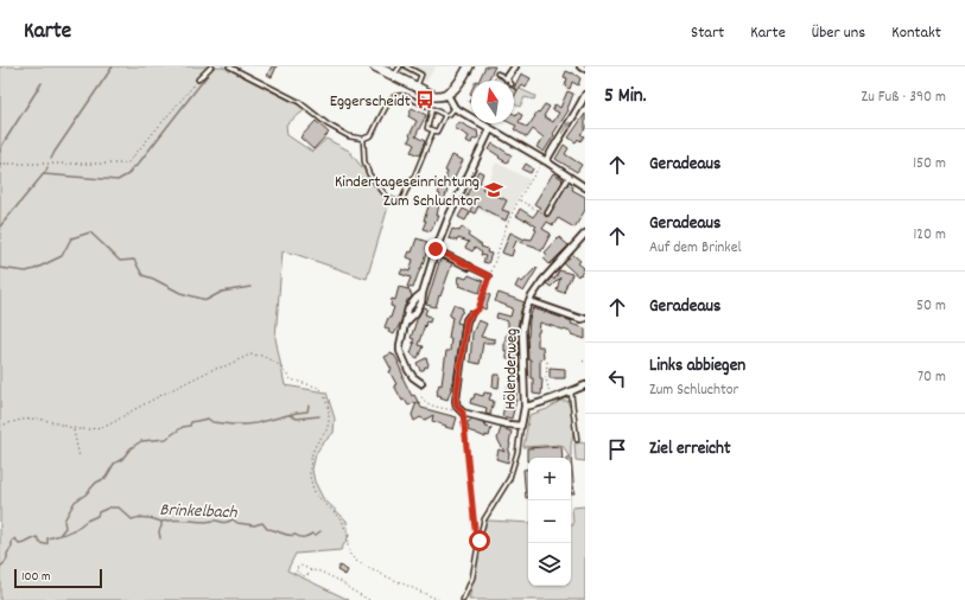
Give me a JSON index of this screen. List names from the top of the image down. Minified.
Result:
{"streets":{"street":["Hölenderweg"]},"water":["Brinkelbach"],"places":{"bus stop":["Eggerscheidt"],"school or university":["Kindertageseinrichtung Zum Schluchtor"]},"scale_bar":"100 m","north":"top","page":{"header":"Karte","nav":["Start","Karte","Über uns","Kontakt"],"heading":["5 Min.","Zu Fuß · 390 m"],"list":[["Geradeaus","150 m"],["Geradeaus","Auf dem Brinkel","120 m"],["Geradeaus","50 m"],["Links abbiegen","Zum Schluchtor","70 m"],"Ziel erreicht"],"map_buttons":["+","−"],"scale":"100 m"}}
